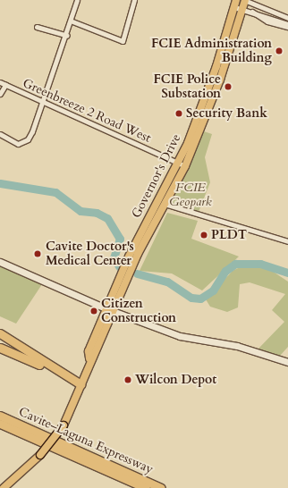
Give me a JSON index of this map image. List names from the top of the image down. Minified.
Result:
{"streets":{"highway":["Cavite–Laguna Expressway"],"main road":["Governor's Drive"],"street":["Greenbreeze 2 Road West"]},"crossings":[["Greenbreeze 2 Road West","Governor's Drive"]],"parks":["FCIE Geopark"],"places":["FCIE Administration Building","FCIE Police Substation","Security Bank","PLDT","Cavite Doctor's Medical Center","Citizen Construction","Wilcon Depot"]}
